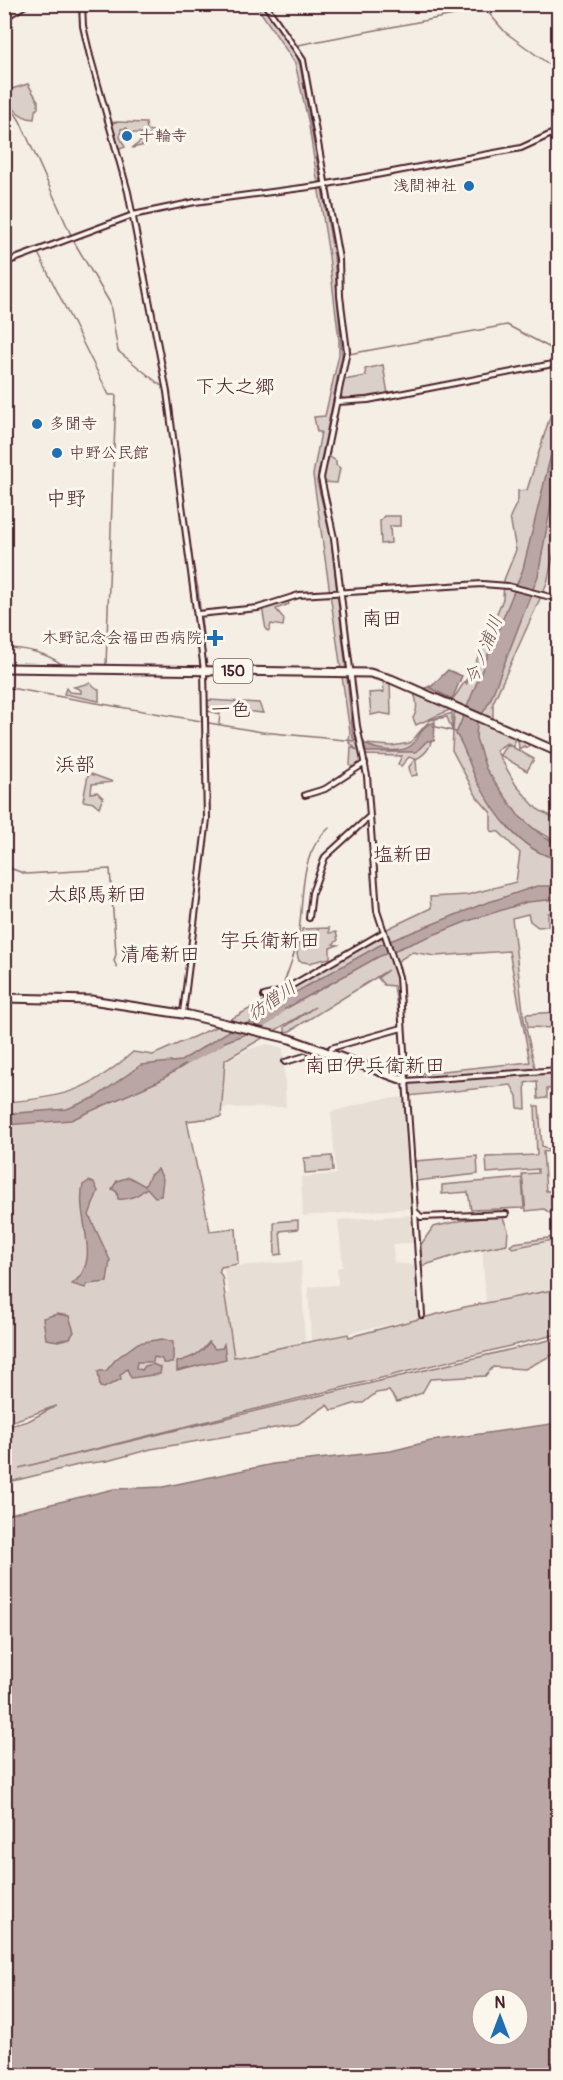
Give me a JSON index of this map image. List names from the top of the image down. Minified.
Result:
{"streets":{"highway":["150"]},"districts":["下大之郷","中野","南田","一色","浜部","塩新田","太郎馬新田","宇兵衛新田","清庵新田","南田伊兵衛新田"],"water":["今ノ浦川","彷僧川"],"places":{"other":["十輪寺","浅間神社","多聞寺","中野公民館"],"health":["木野記念会福田西病院"]},"north":"top"}
